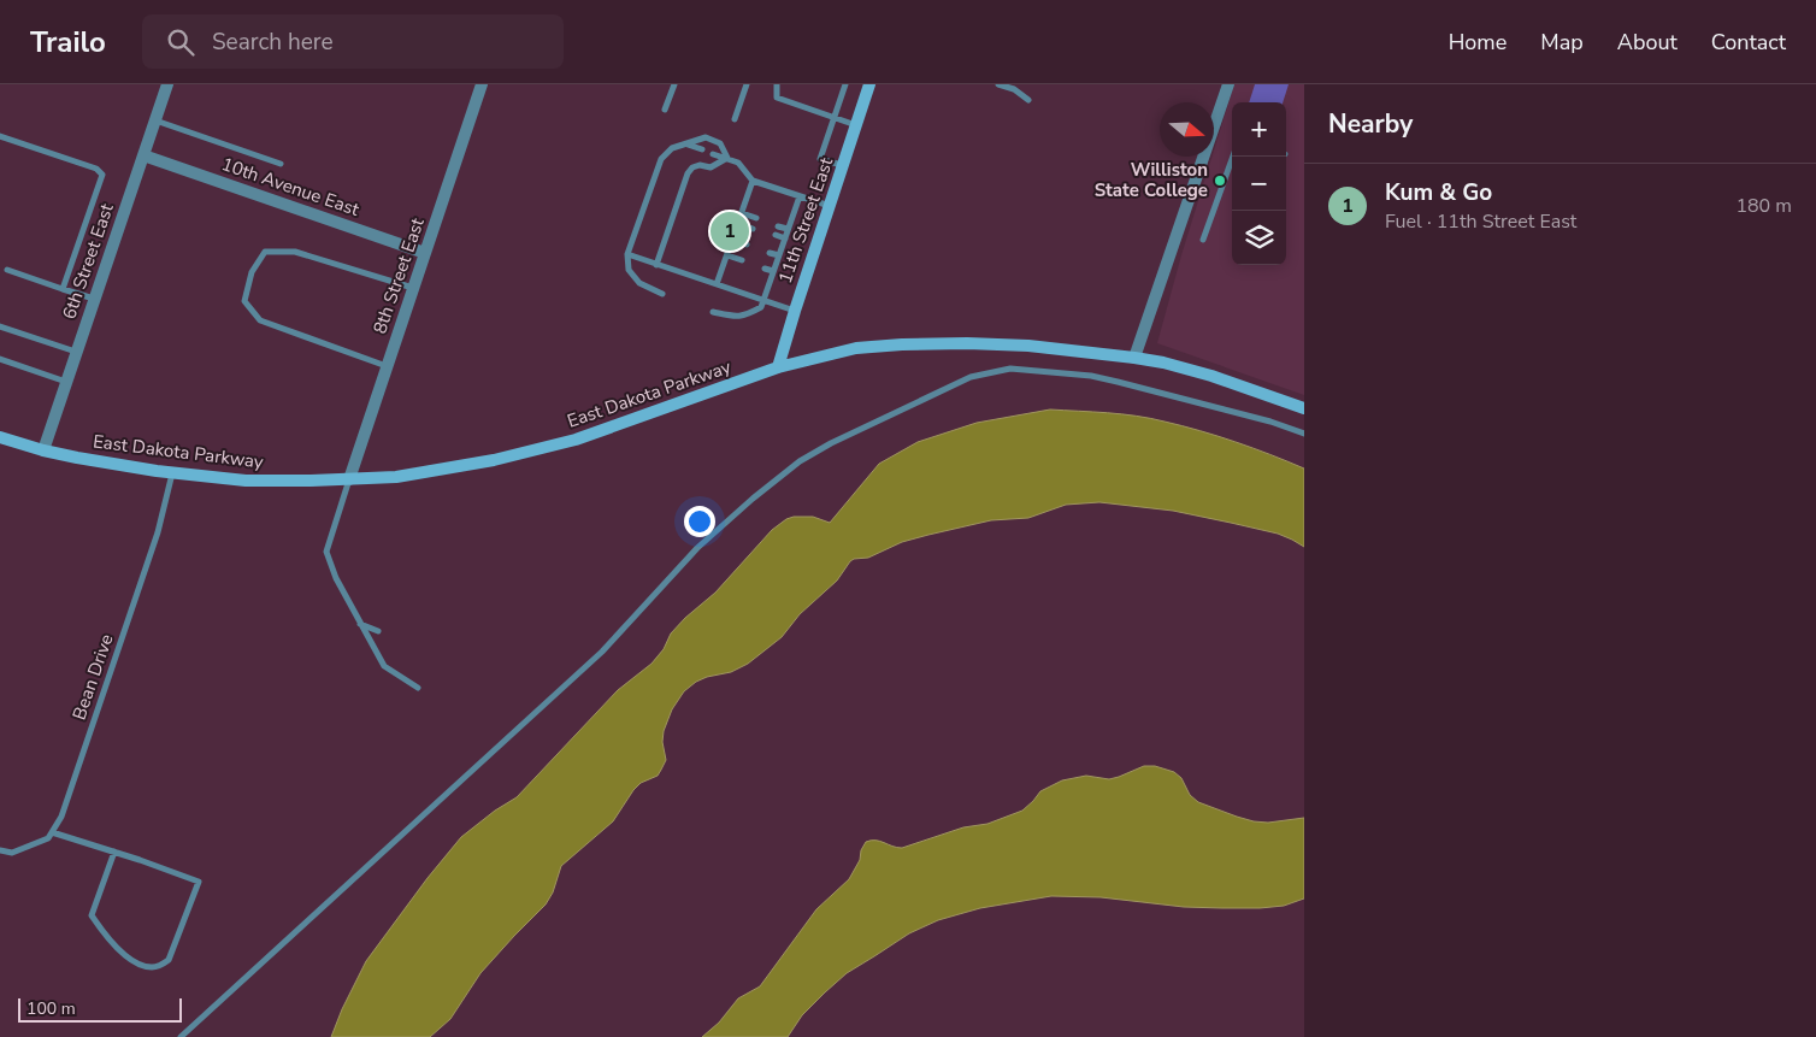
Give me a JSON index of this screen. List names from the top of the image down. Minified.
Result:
{"streets":{"main road":["11th Street East","East Dakota Parkway"],"street":["10th Avenue East","6th Street East","8th Street East"],"lane":["Bean Drive"]},"crossings":[["10th Avenue East","6th Street East"],["10th Avenue East","8th Street East"],["11th Street East","East Dakota Parkway"],["6th Street East","East Dakota Parkway"],["8th Street East","East Dakota Parkway"],["East Dakota Parkway","Bean Drive"]],"places":["Williston State College"],"scale_bar":"100 m","north":"right","page":{"header":"Trailo","search":"Search here","nav":["Home","Map","About","Contact"],"heading":"Nearby","map_buttons":["+","−"],"list":[{"mark":"1","name":"Kum & Go","note":"Fuel · 11th Street East","value":"180 m"}],"pins":"1","scale":"100 m"}}
